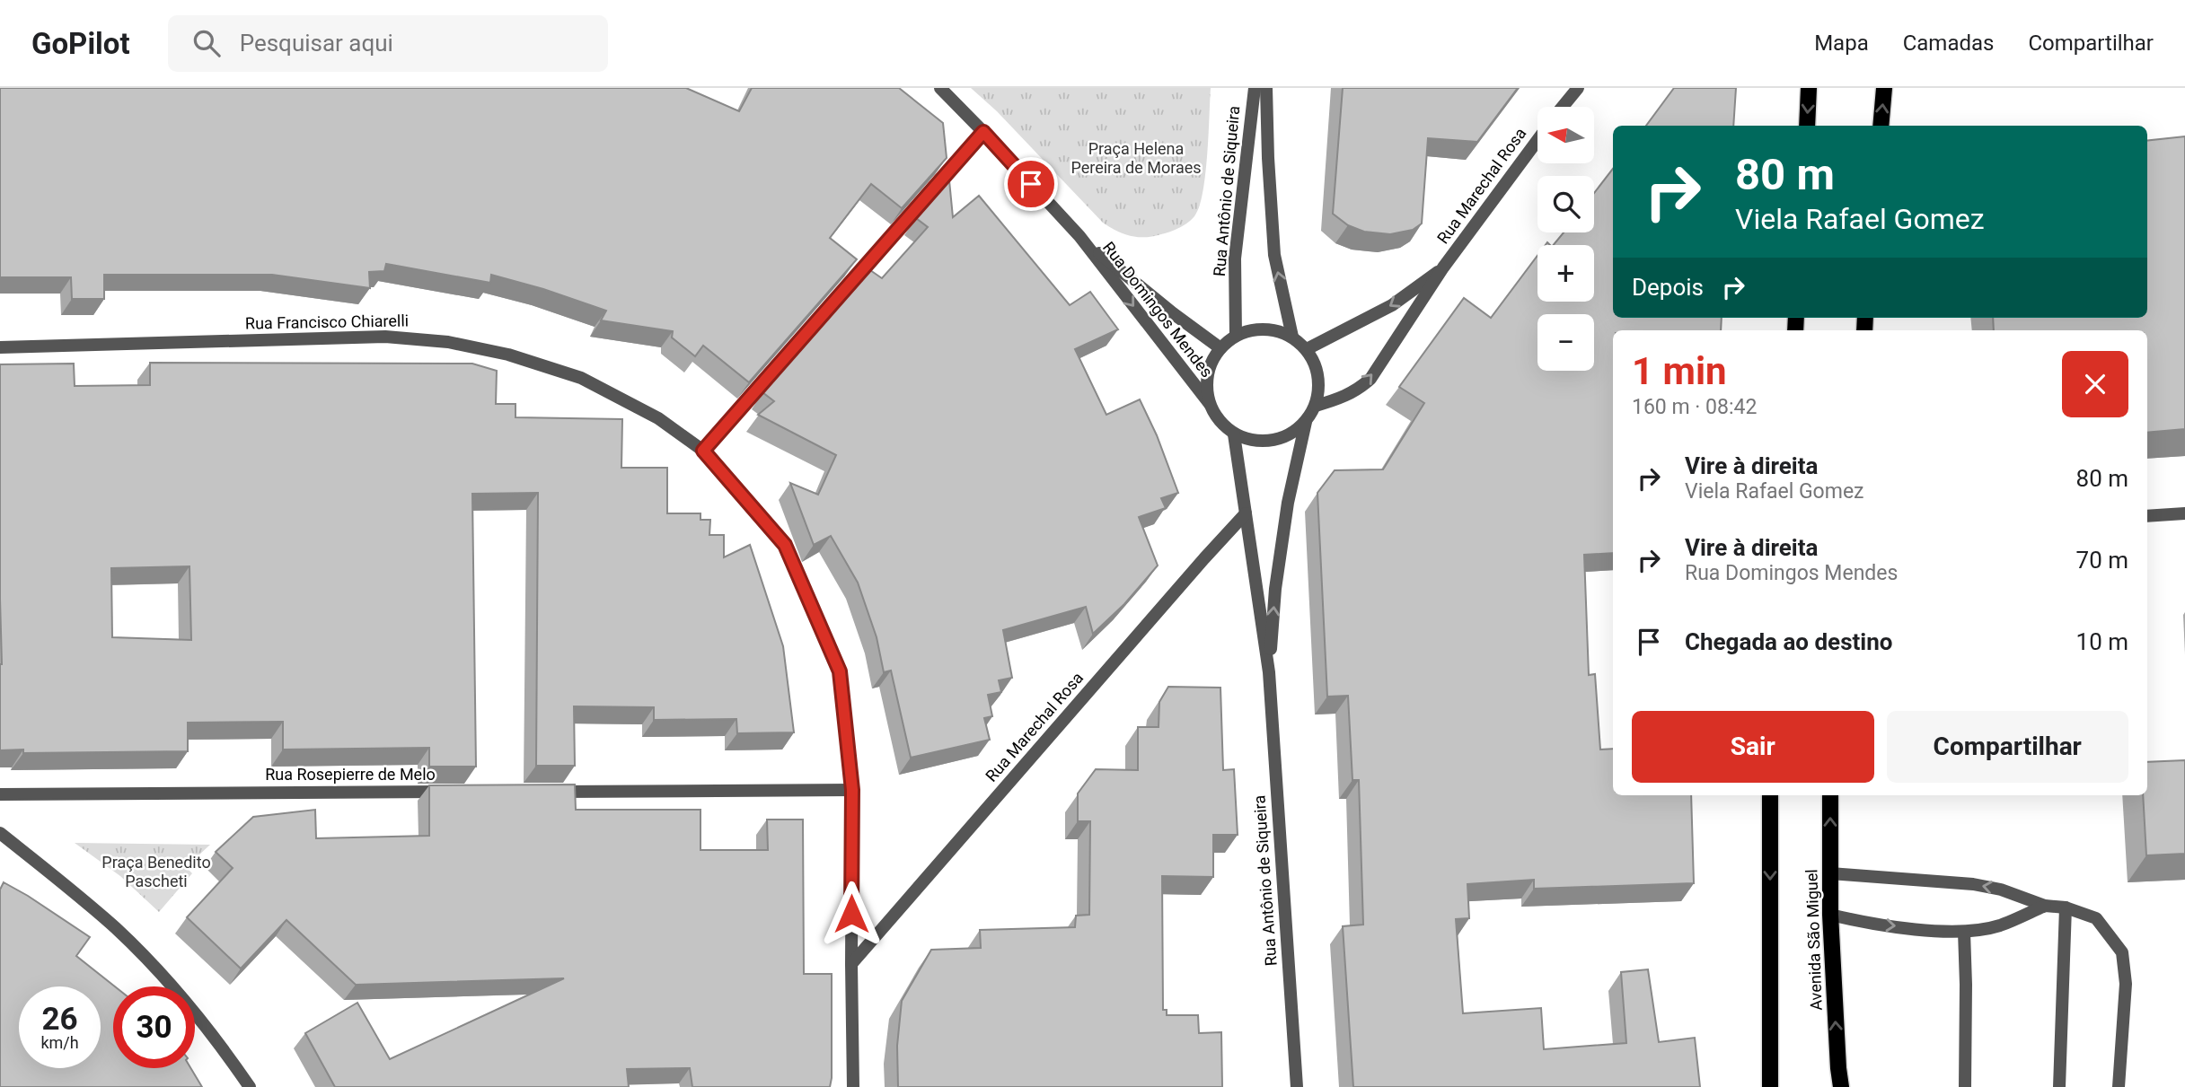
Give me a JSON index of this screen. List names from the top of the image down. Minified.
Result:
{"streets":{"main road":["Avenida São Miguel"],"street":["Rua Marechal Rosa","Rua Antônio de Siqueira","Rua Domingos Mendes","Rua Francisco Chiarelli","Rua Rosepierre de Melo"]},"crossings":[["Rua Marechal Rosa","Rua Antônio de Siqueira"],["Rua Marechal Rosa","Rua Domingos Mendes"],["Rua Marechal Rosa","Rua Francisco Chiarelli"],["Rua Antônio de Siqueira","Rua Domingos Mendes"]],"parks":["Praça Helena Pereira de Moraes","Praça Benedito Pascheti"],"north":"left","page":{"header":"GoPilot","search":"Pesquisar aqui","nav":["Mapa","Camadas","Compartilhar"],"map_buttons":["+","−"],"turn":["80 m","Viela Rafael Gomez"],"then":"Depois","heading":["1 min","160 m · 08:42"],"list":[{"name":"Vire à direita","note":"Viela Rafael Gomez","value":"80 m"},{"name":"Vire à direita","note":"Rua Domingos Mendes","value":"70 m"},{"name":"Chegada ao destino","value":"10 m"}],"buttons":["Sair","Compartilhar"],"speed":"26 km/h","limit":"30"}}
